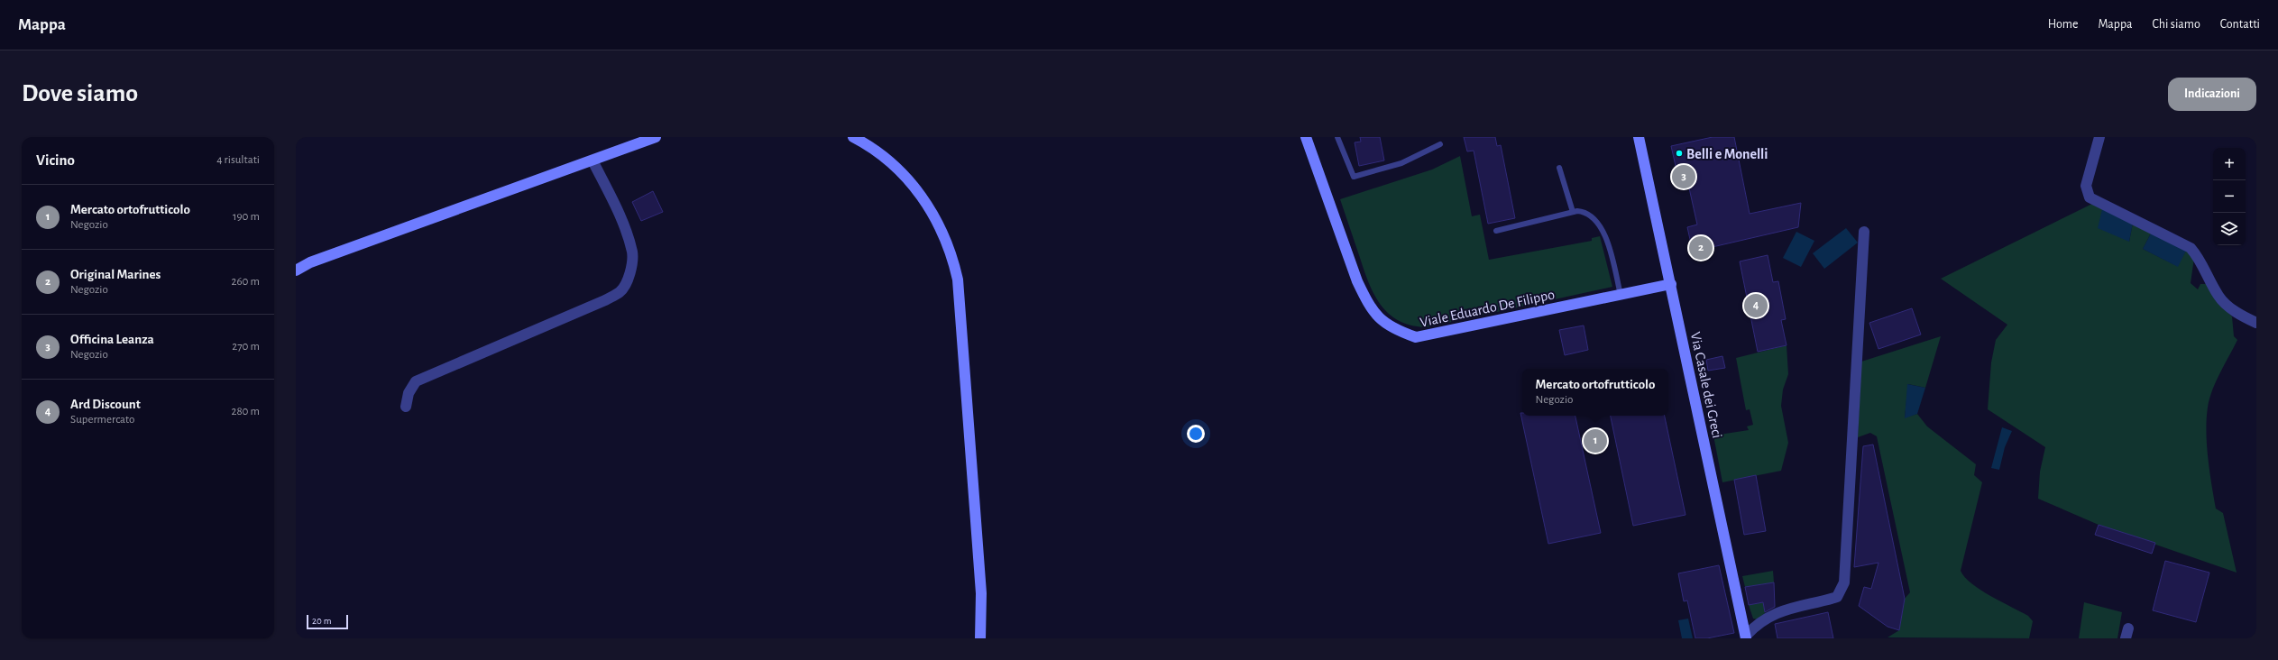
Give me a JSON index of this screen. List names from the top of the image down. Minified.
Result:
{"streets":{"street":["Viale Eduardo De Filippo","Via Casale dei Greci"]},"crossings":[["Viale Eduardo De Filippo","Via Casale dei Greci"]],"places":["Belli e Monelli"],"scale_bar":"20 m","page":{"header":"Mappa","nav":["Home","Mappa","Chi siamo","Contatti"],"buttons":"Indicazioni","title":"Dove siamo","heading":["Vicino","4 risultati"],"map_buttons":["+","−"],"pins":["3","2","4","1"],"list":[{"mark":"1","name":"Mercato ortofrutticolo","note":"Negozio","value":"190 m"},{"mark":"2","name":"Original Marines","note":"Negozio","value":"260 m"},{"mark":"3","name":"Officina Leanza","note":"Negozio","value":"270 m"},{"mark":"4","name":"Ard Discount","note":"Supermercato","value":"280 m"}],"popup":["Mercato ortofrutticolo","Negozio"],"scale":"20 m"}}
